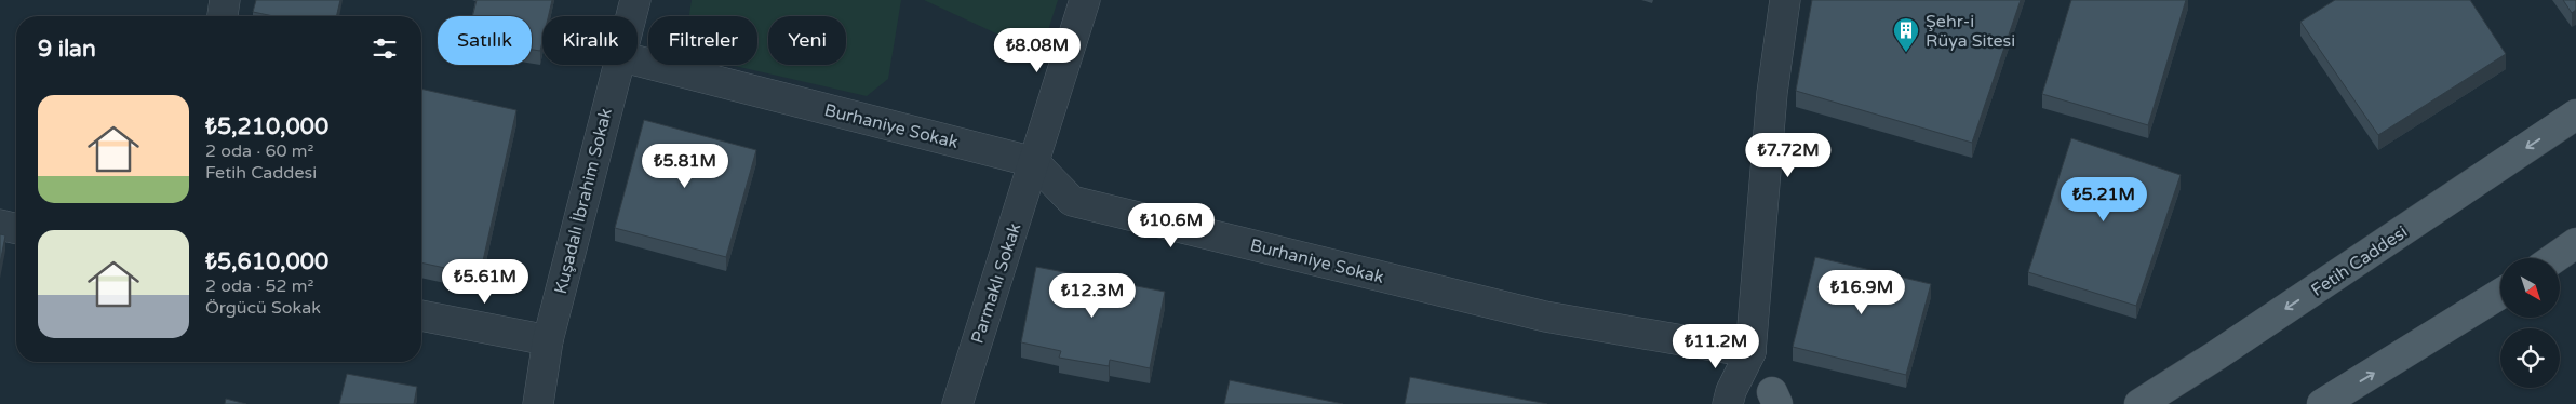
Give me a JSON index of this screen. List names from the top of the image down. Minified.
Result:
{"streets":{"main road":["Fetih Caddesi"],"street":["Burhaniye Sokak","Kuşadalı İbrahim Sokak","Parmaklı Sokak"]},"crossings":[["Burhaniye Sokak","Parmaklı Sokak"]],"places":{"building":["Şehr-i Rüya Sitesi"]},"north":"bottom right","page":{"chip":["Satılık","Kiralık","Filtreler","Yeni"],"heading":"9 ilan","price":["₺8.08M","₺7.72M","₺5.81M","₺5.21M","₺10.6M","₺5.61M","₺16.9M","₺12.3M","₺11.2M"],"list":[{"name":"₺5,210,000","note":"2 oda · 60 m² · Fetih Caddesi"},{"name":"₺5,610,000","note":"2 oda · 52 m² · Örgücü Sokak"}]}}
